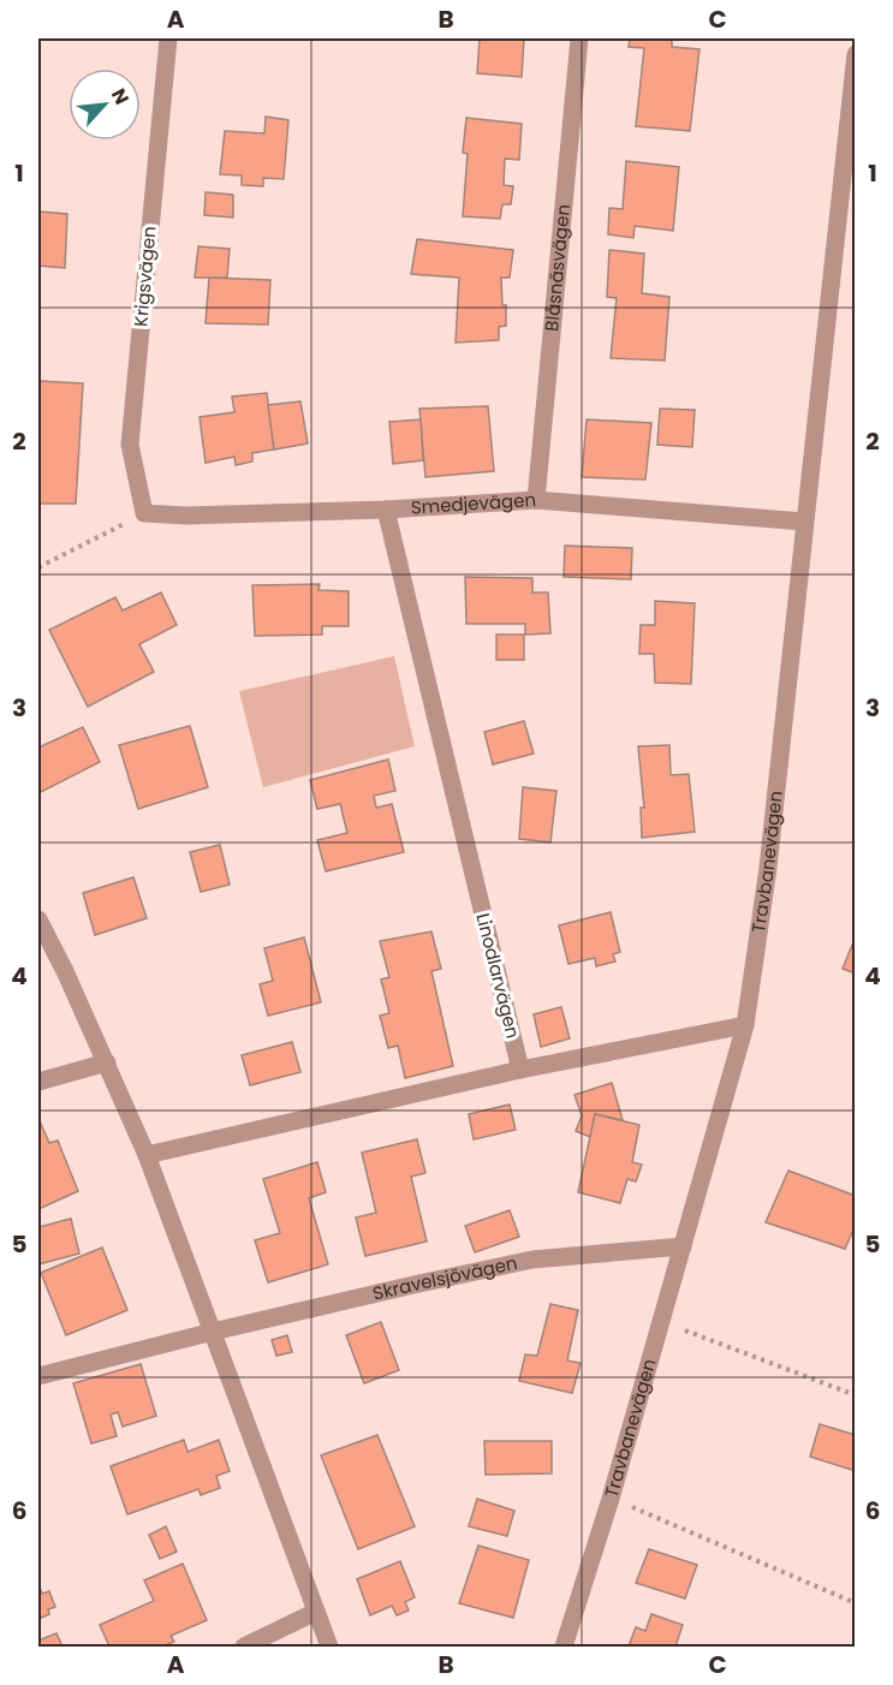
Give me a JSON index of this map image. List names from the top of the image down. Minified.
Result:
{"streets":{"street":["Blåsnäsvägen","Krigsvägen","Smedjevägen","Travbanevägen","Linodlarvägen","Skravelsjövägen"]},"crossings":[["Blåsnäsvägen","Smedjevägen"],["Krigsvägen","Smedjevägen"],["Smedjevägen","Travbanevägen"],["Smedjevägen","Linodlarvägen"],["Travbanevägen","Skravelsjövägen"]],"north":"top right","grid":{"columns":["A","B","C"],"rows":["1","2","3","4","5","6"]}}
